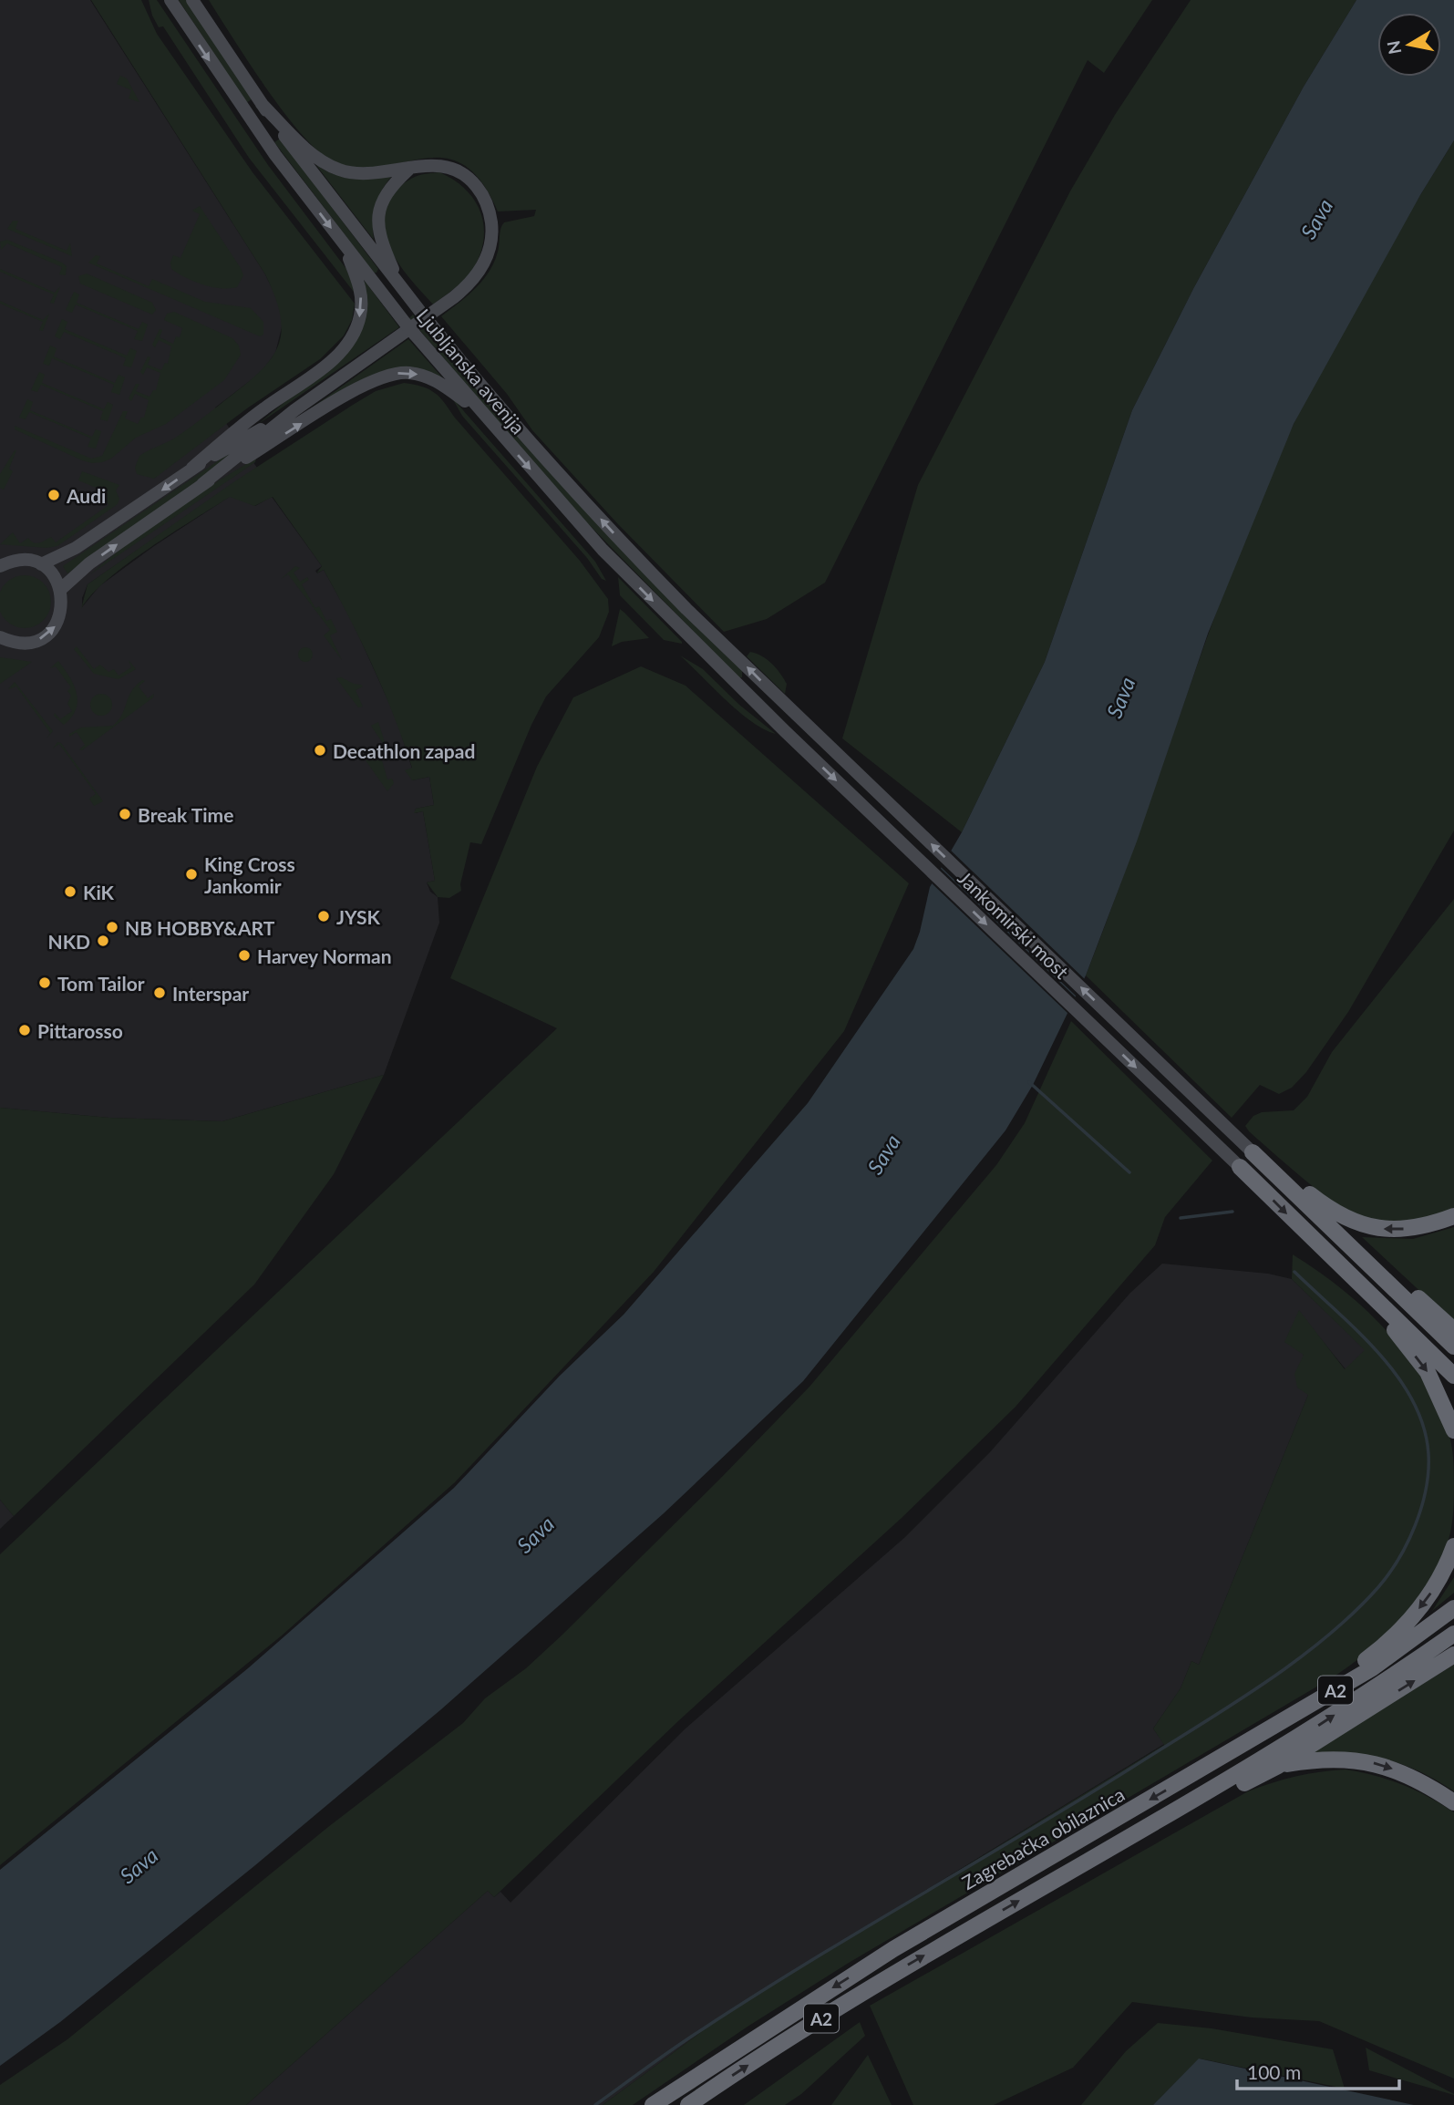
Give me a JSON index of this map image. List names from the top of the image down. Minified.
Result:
{"streets":{"highway":["A2","Zagrebačka obilaznica"],"main road":["Ljubljanska avenija","Jankomirski most"]},"crossings":[["Ljubljanska avenija","Jankomirski most"]],"water":["Sava"],"places":["Audi","Decathlon zapad","Break Time","King Cross Jankomir","KiK","JYSK","NB HOBBY&ART","NKD","Harvey Norman","Tom Tailor","Interspar","Pittarosso"],"scale_bar":"100 m","north":"left"}
